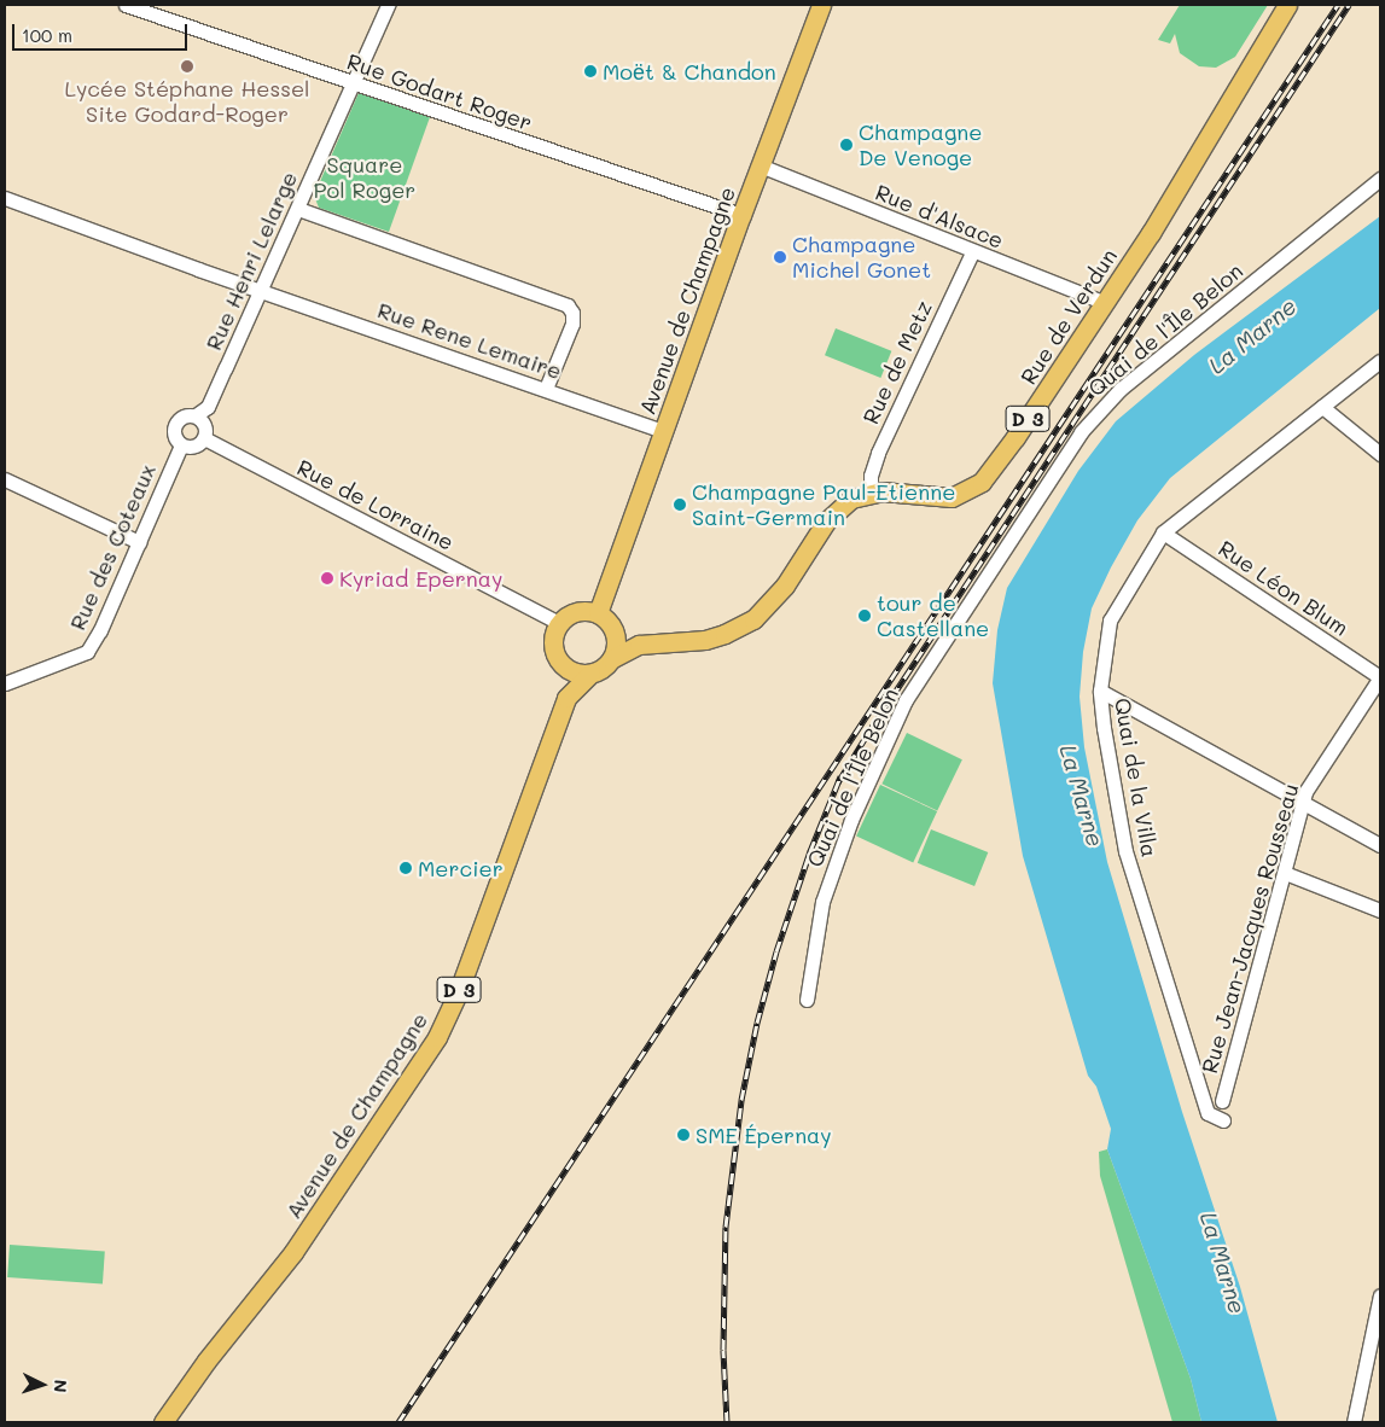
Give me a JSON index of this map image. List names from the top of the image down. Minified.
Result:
{"streets":{"main road":["Avenue de Champagne","Rue de Verdun","D 3"],"street":["Rue Godart Roger","Rue d'Alsace","Rue Henri Lelarge","Quai de l'Île Belon","Rue Rene Lemaire","Rue de Metz","Rue de Lorraine","Rue des Coteaux","Rue Léon Blum","Quai de la Villa","Rue Jean-Jacques Rousseau"]},"crossings":[["Rue Godart Roger","Rue Henri Lelarge"],["Rue Godart Roger","Avenue de Champagne"],["Rue d'Alsace","Avenue de Champagne"],["Rue d'Alsace","Rue de Verdun"],["Rue d'Alsace","Rue de Metz"],["Rue Henri Lelarge","Rue Rene Lemaire"],["Rue Henri Lelarge","Rue de Lorraine"],["Rue Henri Lelarge","Rue des Coteaux"],["Avenue de Champagne","Rue de Verdun"],["Avenue de Champagne","Rue Rene Lemaire"],["Avenue de Champagne","D 3"],["Avenue de Champagne","Rue de Lorraine"],["Rue de Verdun","Rue de Metz"],["Rue de Verdun","Rue de Lorraine"],["Rue de Lorraine","Rue des Coteaux"],["Rue Léon Blum","Quai de la Villa"],["Rue Léon Blum","Rue Jean-Jacques Rousseau"]],"water":["La Marne"],"parks":["Square Pol Roger"],"places":["Lycée Stéphane Hessel Site Godard-Roger","Moёt & Chandon","Champagne De Venoge","Champagne Michel Gonet","Champagne Paul-Etienne Saint-Germain","Kyriad Epernay","tour de Castellane","Mercier","SME Épernay"],"scale_bar":"100 m","north":"right"}
